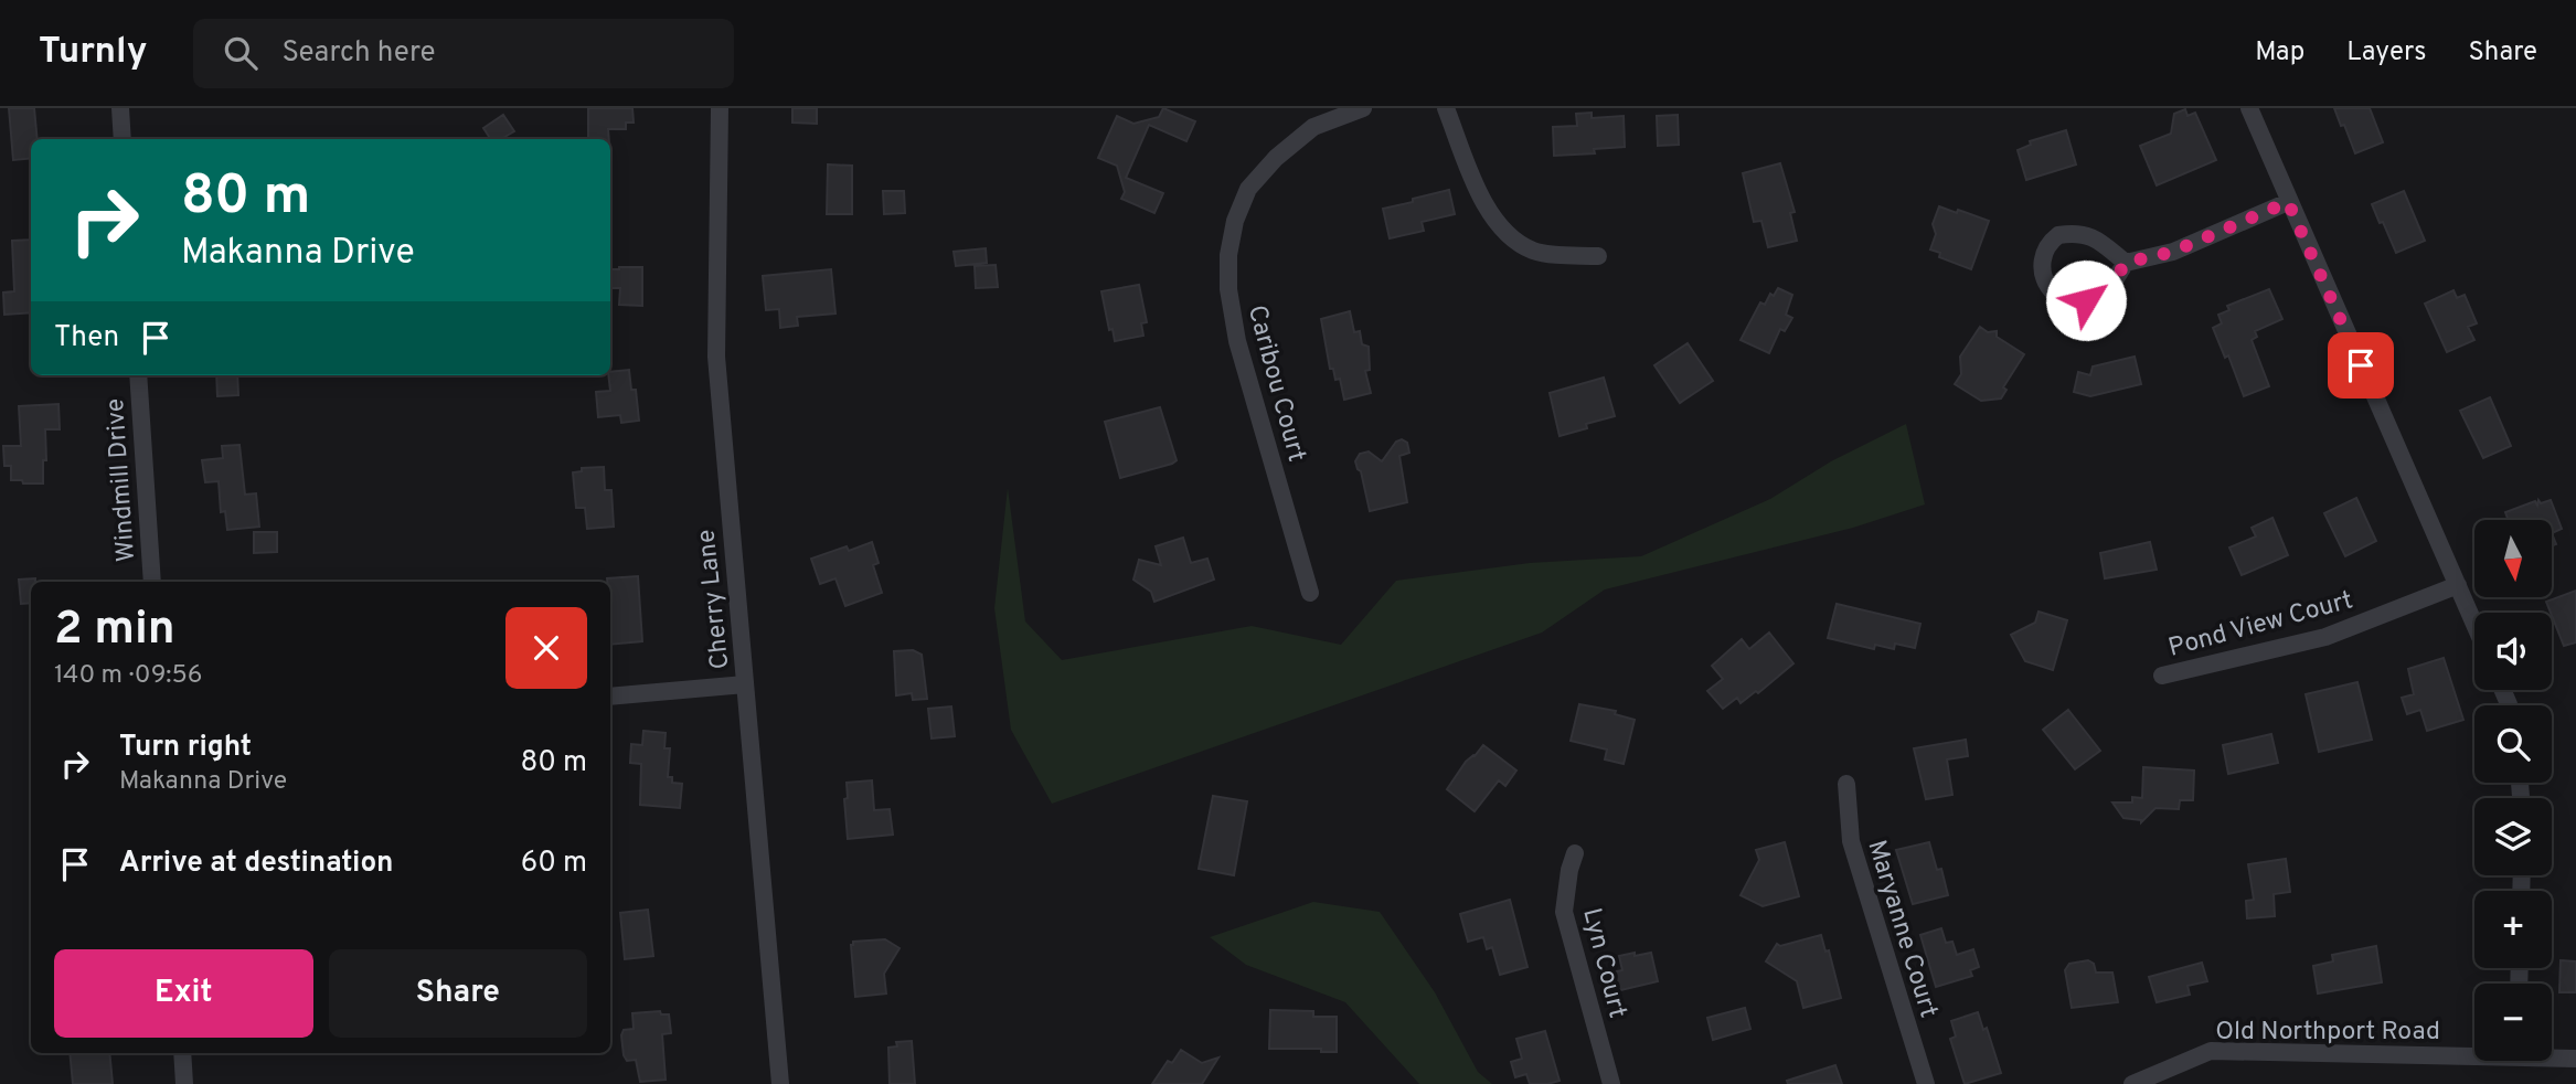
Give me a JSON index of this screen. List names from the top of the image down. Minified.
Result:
{"streets":{"street":["Caribou Court","Windmill Drive","Cherry Lane","Pond View Court","Maryanne Court","Lyn Court","Old Northport Road"]},"north":"bottom","page":{"header":"Turnly","search":"Search here","nav":["Map","Layers","Share"],"turn":["80 m","Makanna Drive"],"then":"Then","map_buttons":["+","−"],"heading":["2 min","140 m · 09:56"],"list":[{"name":"Turn right","note":"Makanna Drive","value":"80 m"},{"name":"Arrive at destination","value":"60 m"}],"buttons":["Exit","Share"]}}
